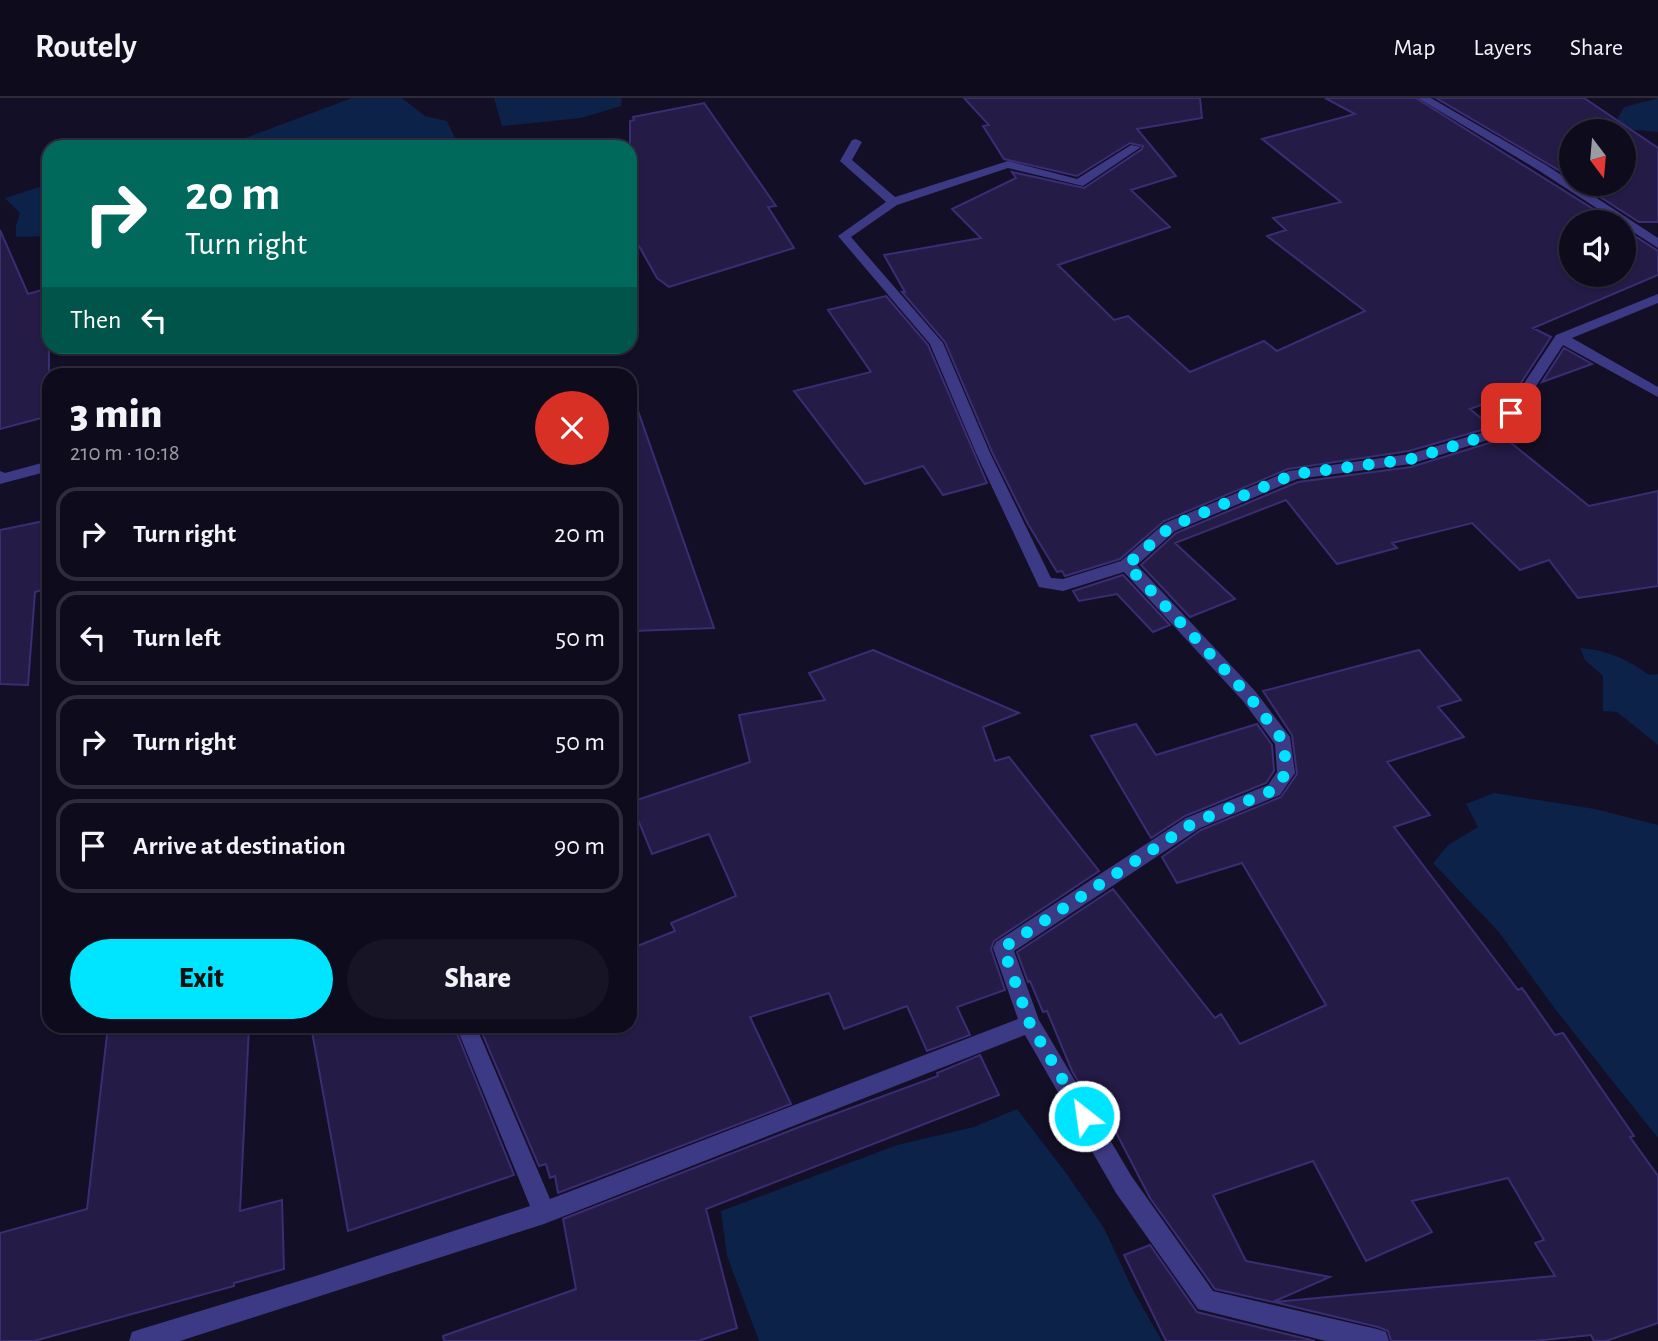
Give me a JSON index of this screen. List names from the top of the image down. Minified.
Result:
{"north":"bottom","page":{"header":"Routely","nav":["Map","Layers","Share"],"turn":["20 m","Turn right"],"then":"Then","heading":["3 min","210 m · 10:18"],"list":[{"name":"Turn right","value":"20 m"},{"name":"Turn left","value":"50 m"},{"name":"Turn right","value":"50 m"},{"name":"Arrive at destination","value":"90 m"}],"buttons":["Exit","Share"]}}
